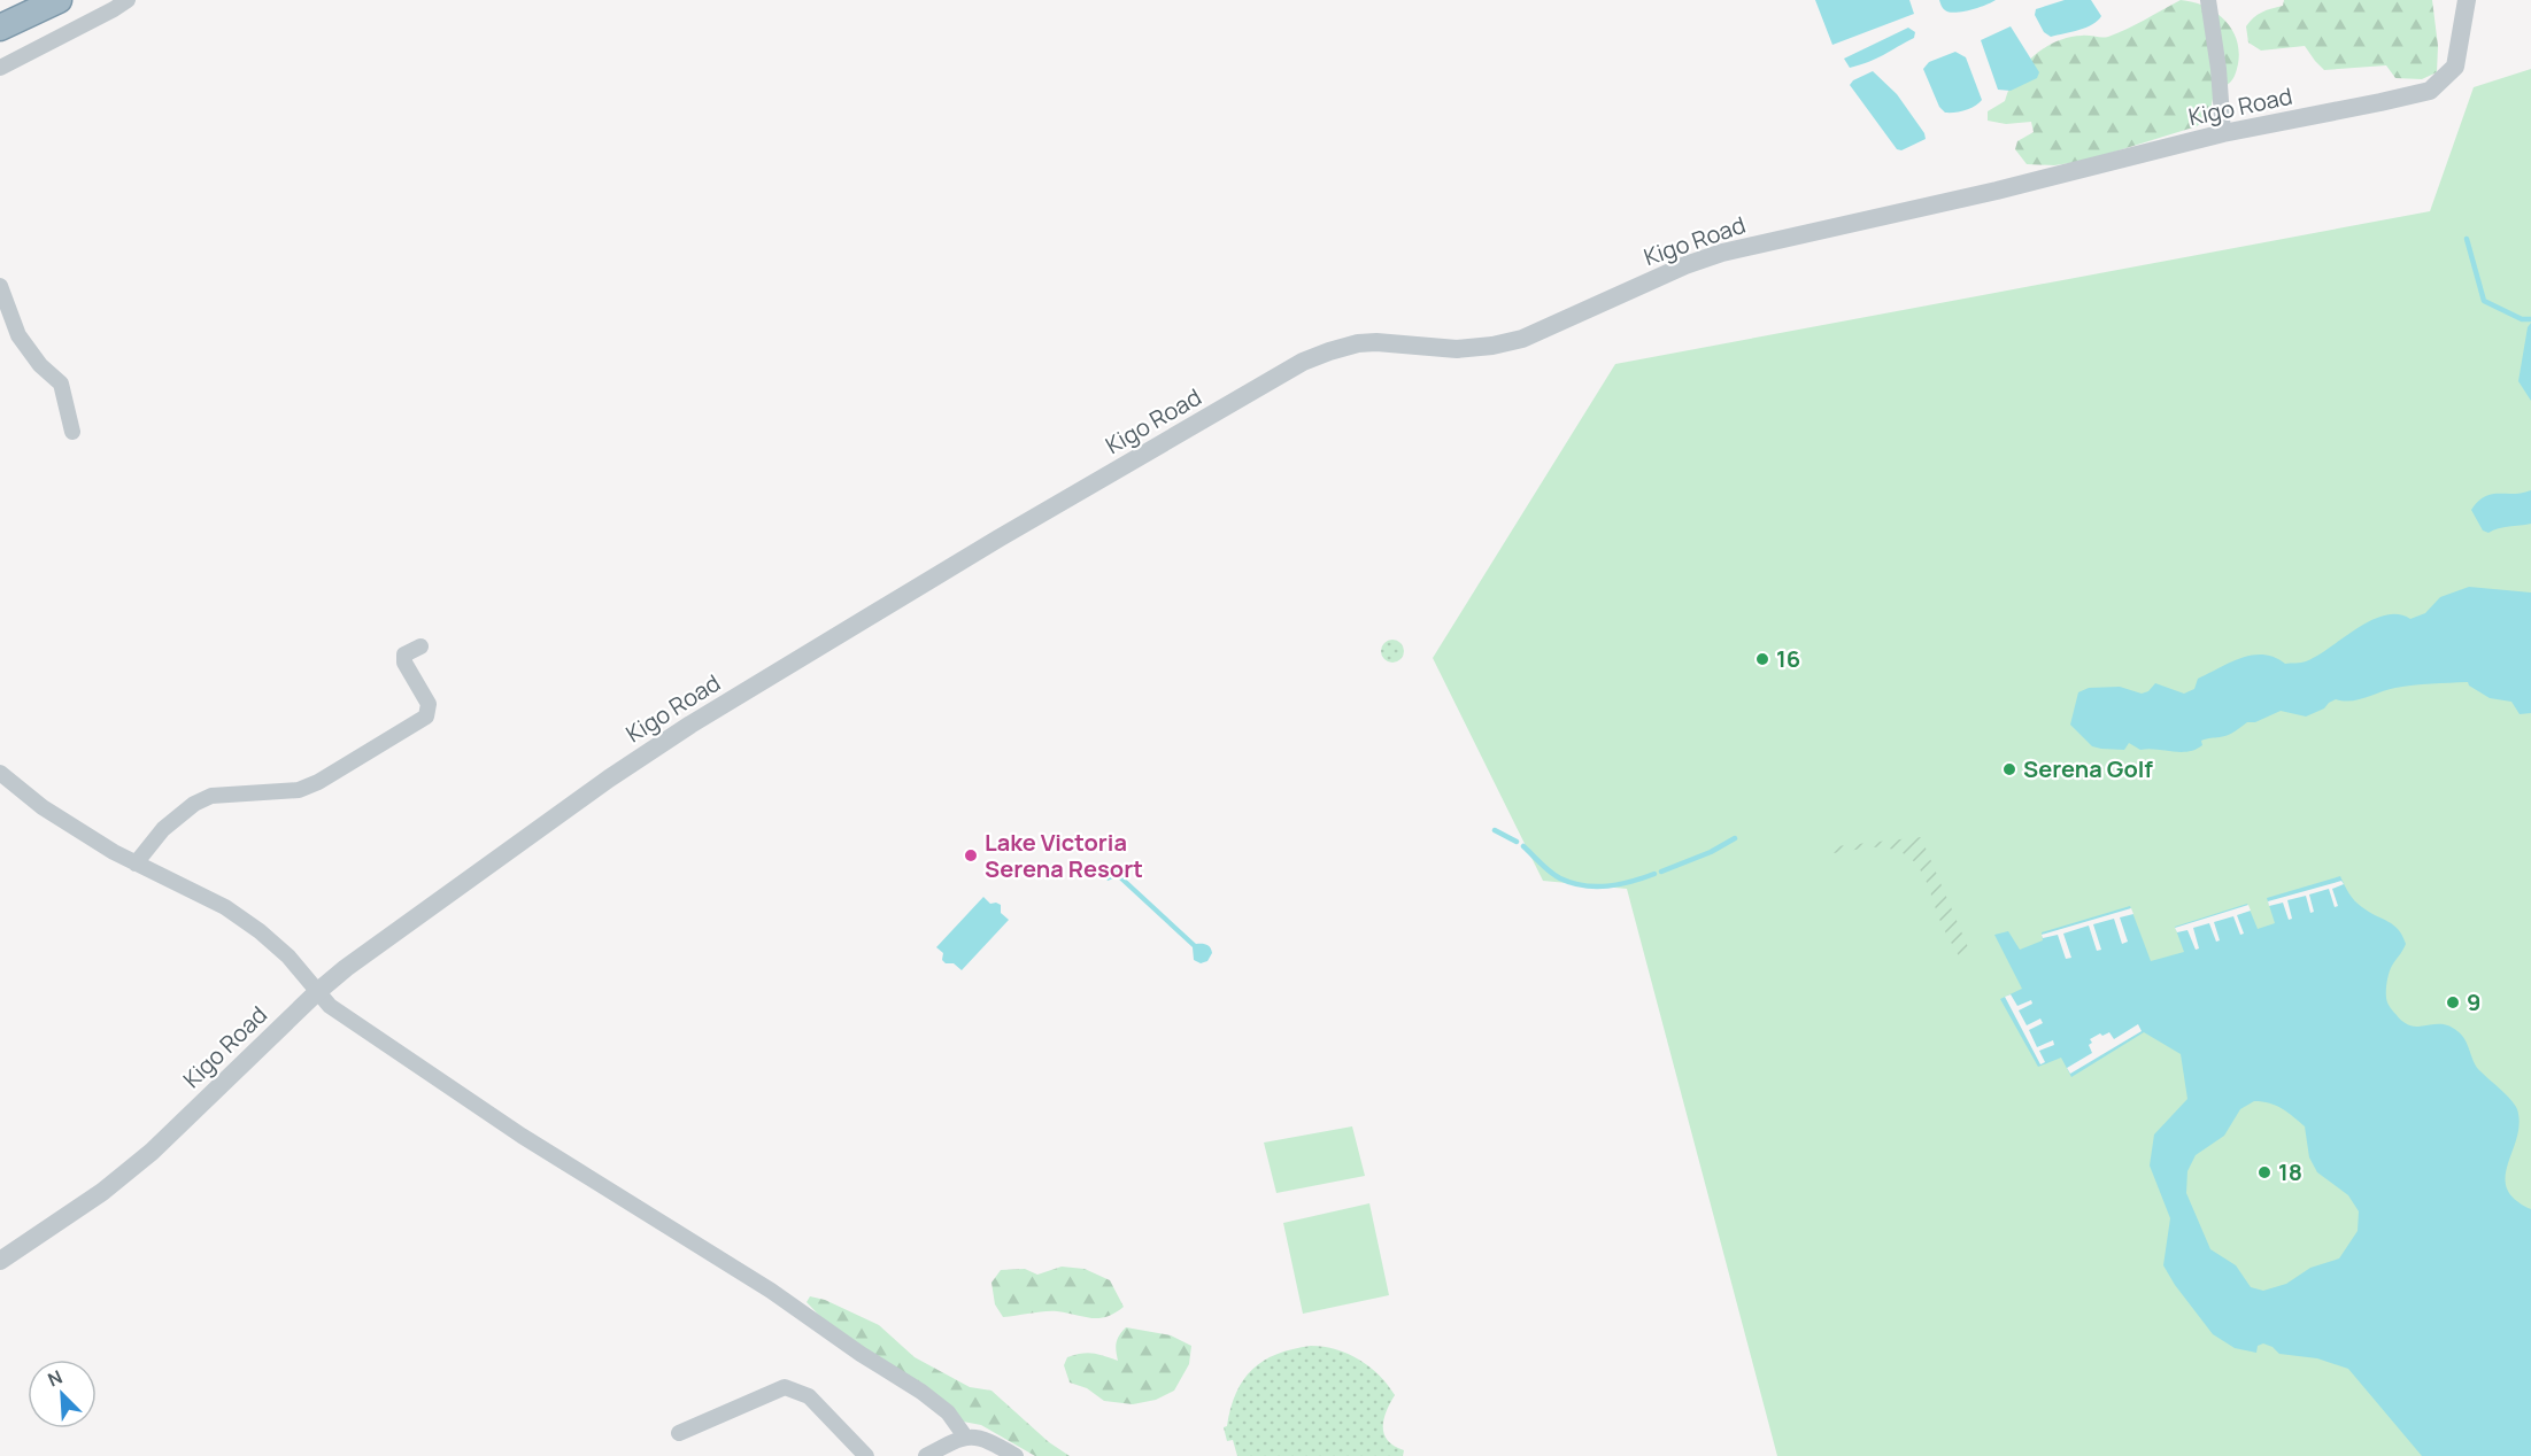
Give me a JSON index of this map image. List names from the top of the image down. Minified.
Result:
{"streets":{"street":["Kigo Road"]},"places":["16","Serena Golf","Lake Victoria Serena Resort","9","18"],"north":"top left"}
